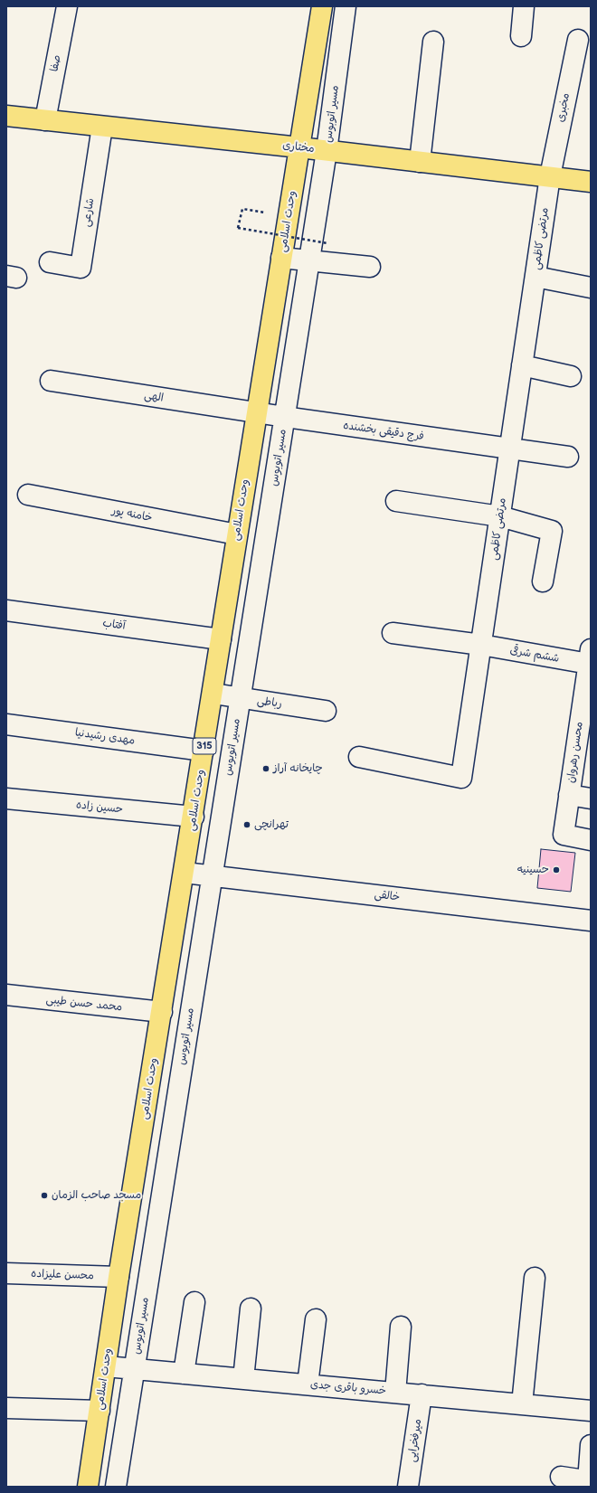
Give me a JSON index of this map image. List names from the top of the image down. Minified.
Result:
{"streets":{"main road":["مختاری","وحدت اسلامی","315"],"street":["صفا","مخبری","مسیر اتوبوس","شارعی","مرتضی کاظمی","الهی","فرج دقیقی بخشنده","خامنه پور","آفتاب","ششم شرقی","رباطی","مهدی رشیدنیا","محسن رهروان","حسین زاده","خالقی","محمد حسن طیبی","محسن علیزاده","خسرو باقری جدی","میرفخرایی"]},"crossings":[["صفا","مختاری"],["مخبری","مختاری"],["مخبری","مرتضی کاظمی"],["مسیر اتوبوس","مختاری"],["مسیر اتوبوس","فرج دقیقی بخشنده"],["مسیر اتوبوس","رباطی"],["مسیر اتوبوس","خالقی"],["مسیر اتوبوس","خسرو باقری جدی"],["مختاری","شارعی"],["مختاری","وحدت اسلامی"],["مختاری","مرتضی کاظمی"],["وحدت اسلامی","الهی"],["وحدت اسلامی","فرج دقیقی بخشنده"],["وحدت اسلامی","خامنه پور"],["وحدت اسلامی","آفتاب"],["وحدت اسلامی","رباطی"],["وحدت اسلامی","مهدی رشیدنیا"],["وحدت اسلامی","حسین زاده"],["وحدت اسلامی","خالقی"],["وحدت اسلامی","محمد حسن طیبی"],["وحدت اسلامی","محسن علیزاده"],["وحدت اسلامی","خسرو باقری جدی"],["مرتضی کاظمی","فرج دقیقی بخشنده"],["مرتضی کاظمی","ششم شرقی"],["الهی","فرج دقیقی بخشنده"],["ششم شرقی","محسن رهروان"],["خسرو باقری جدی","میرفخرایی"]],"places":["چایخانه آراز","تهرانچی","حسینیه","مسجد صاحب الزمان"]}
